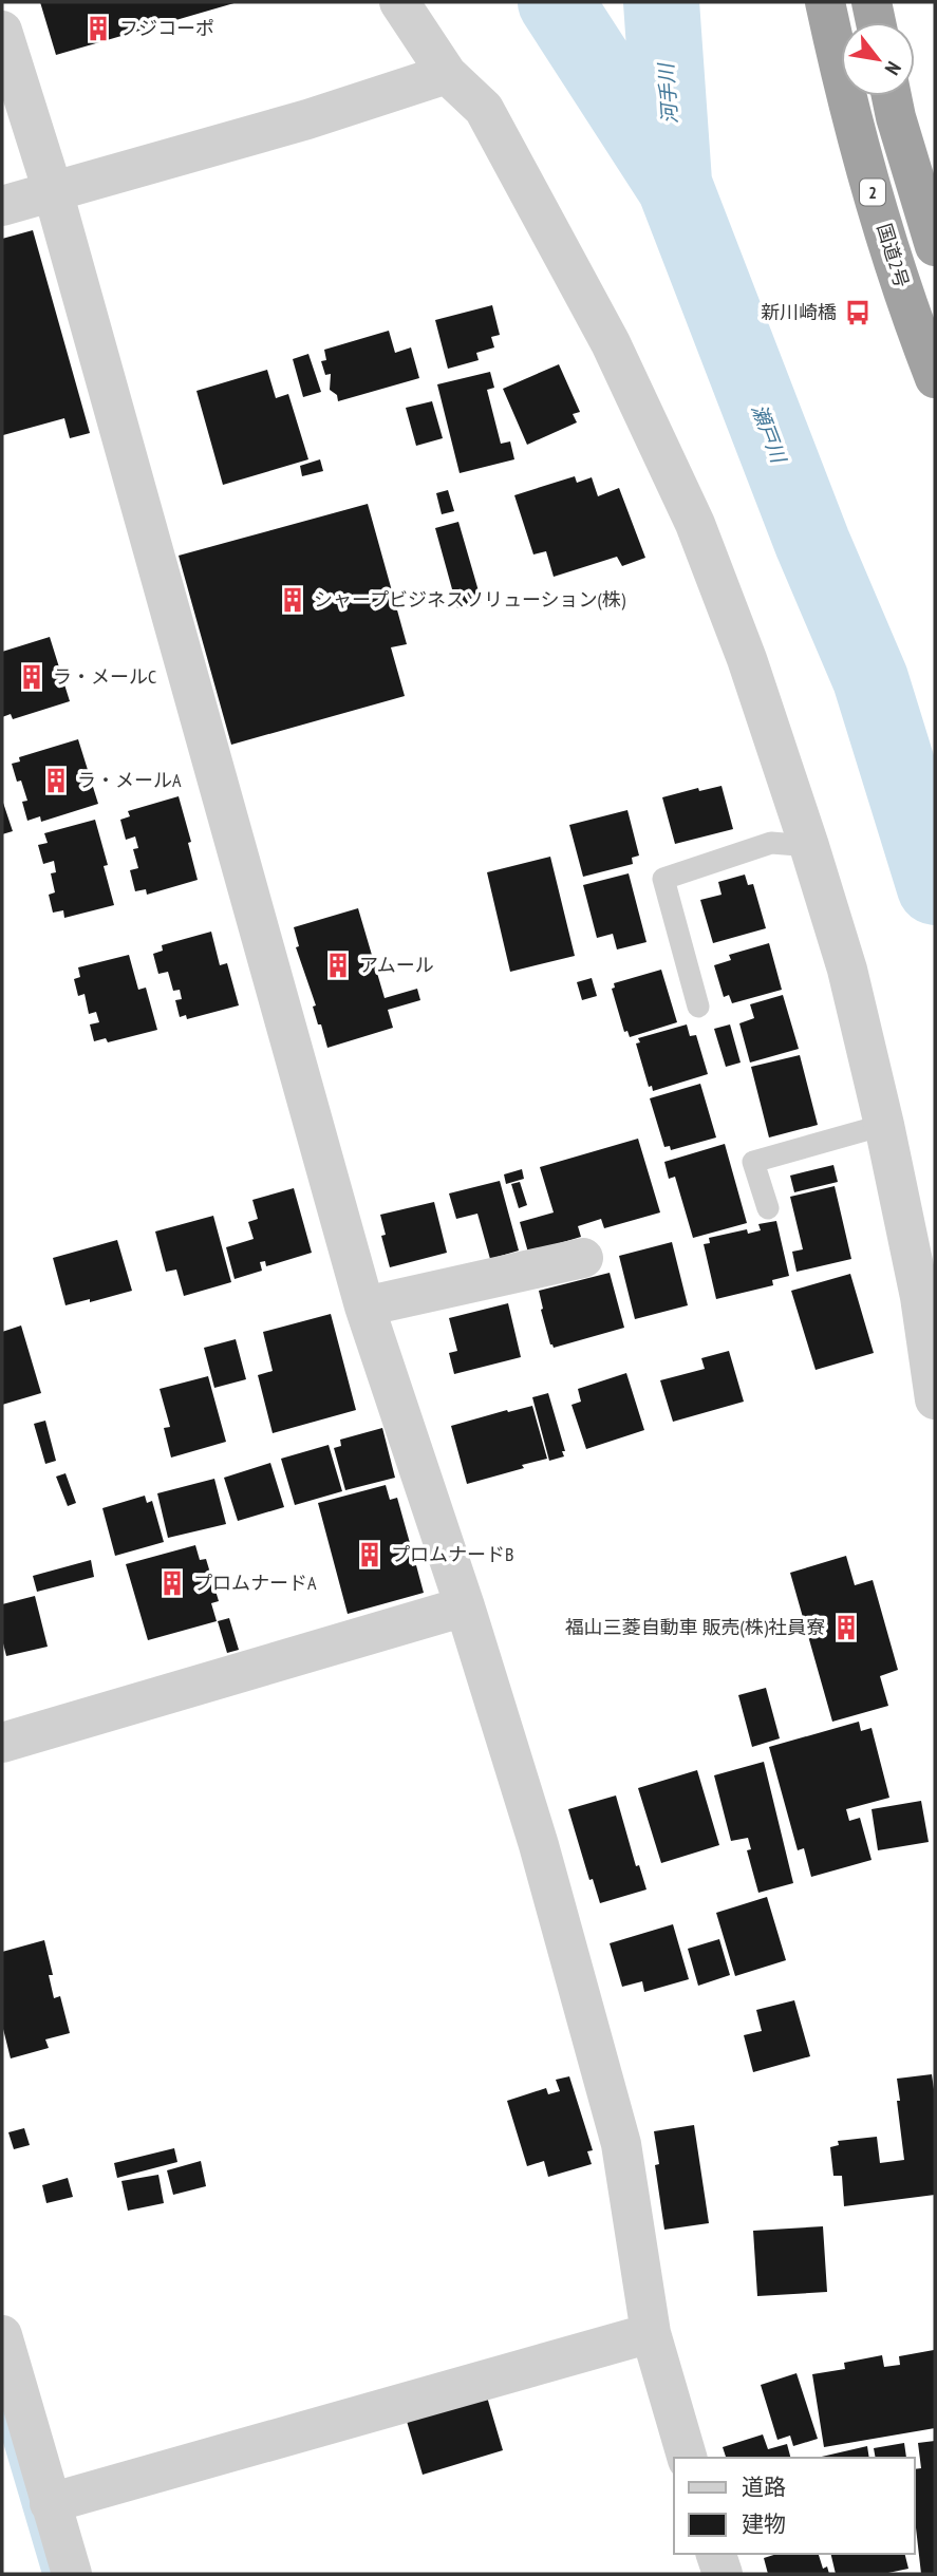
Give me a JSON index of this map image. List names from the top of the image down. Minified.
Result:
{"streets":{"highway":["2","国道2号"]},"water":["河手川","瀬戸川"],"places":{"building":["フジコーポ","シャープビジネスソリューション(株)","ラ・メールC","ラ・メールA","アムール","プロムナードB","プロムナードA","福山三菱自動車 販売(株)社員寮"],"bus stop":["新川崎橋"]},"legend":["道路","建物"],"north":"bottom right"}
